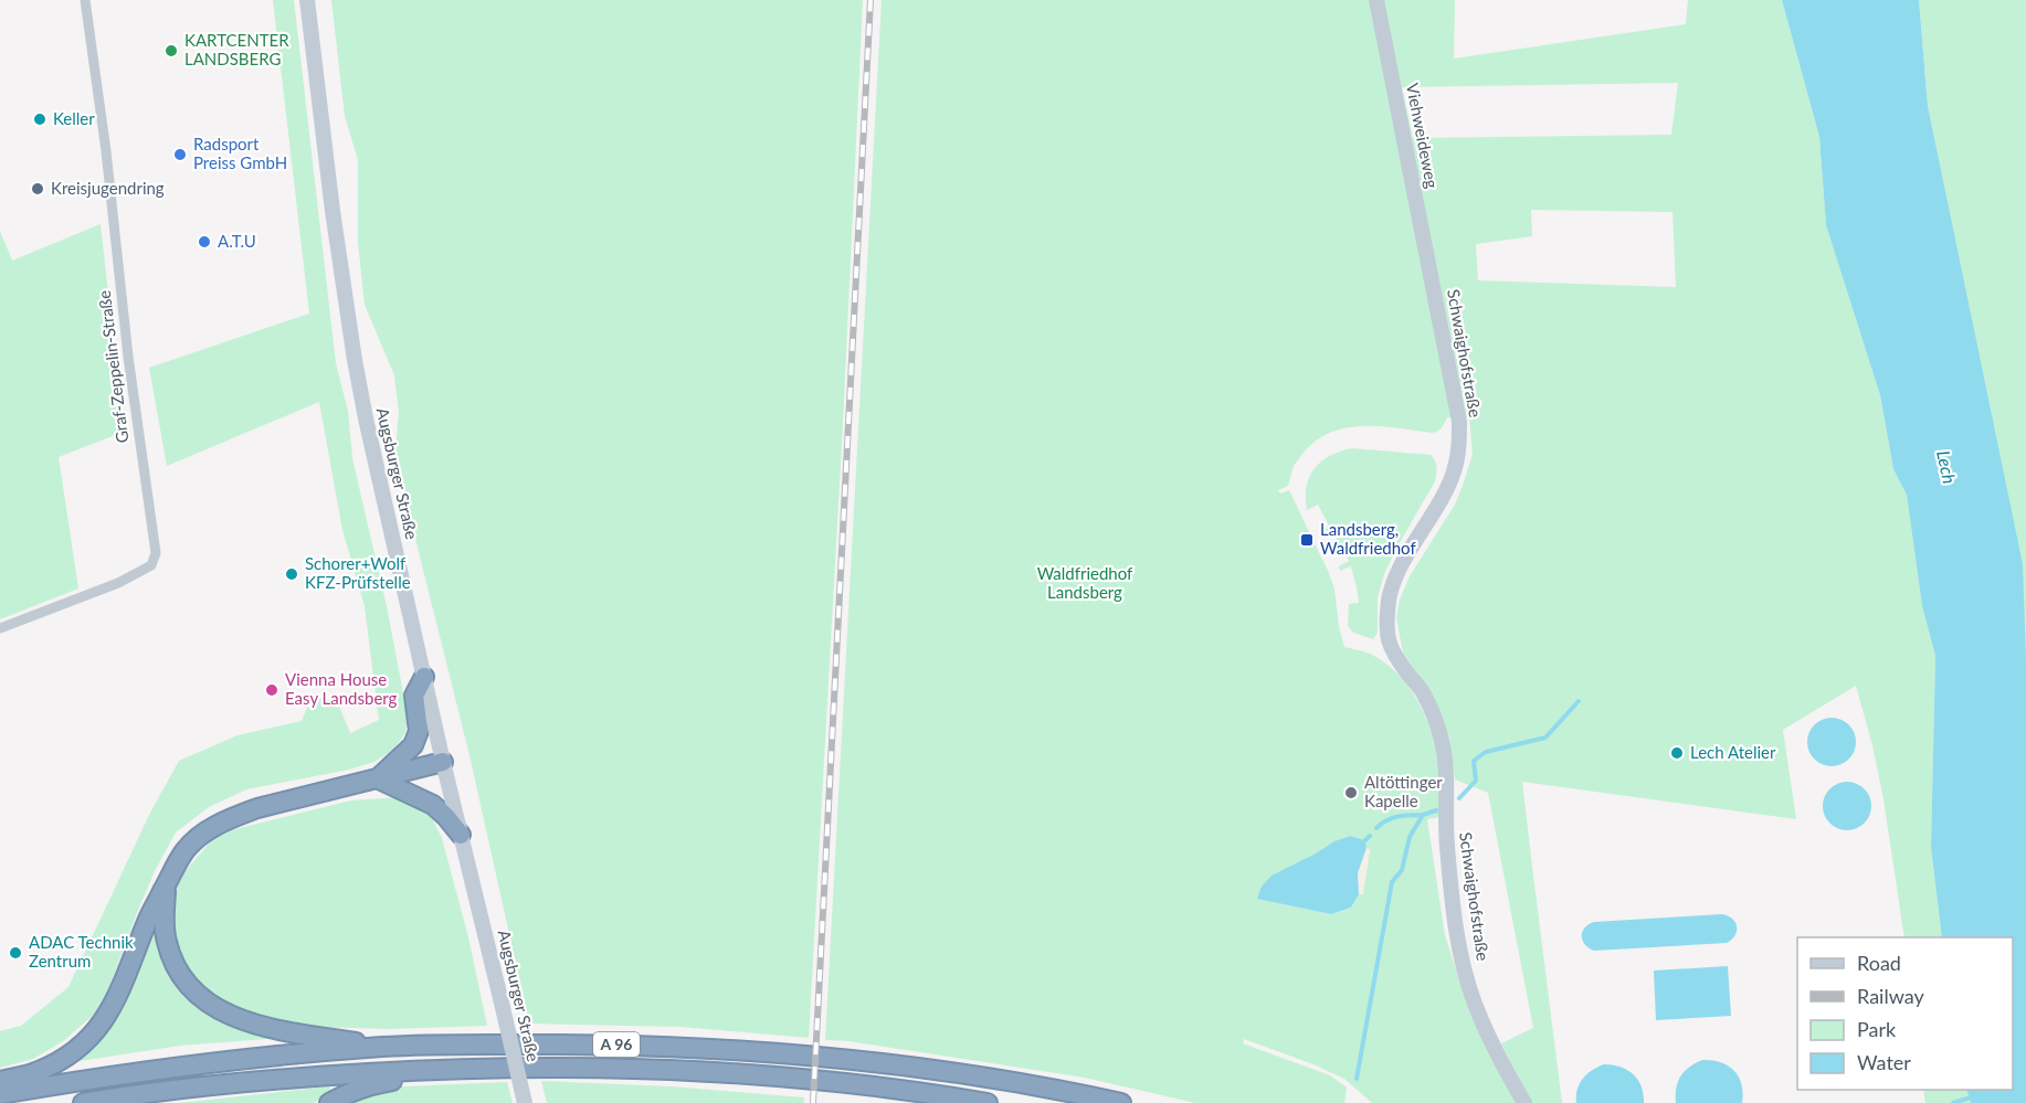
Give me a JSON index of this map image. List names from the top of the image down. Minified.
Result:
{"streets":{"highway":["A 96"],"street":["Viehweideweg","Schwaighofstraße","Graf-Zeppelin-Straße","Augsburger Straße"]},"crossings":[["Viehweideweg","Schwaighofstraße"]],"water":["Lech"],"parks":["Waldfriedhof Landsberg"],"places":{"other":["KARTCENTER LANDSBERG","Keller","Radsport Preiss GmbH","Kreisjugendring","A.T.U","Schorer+Wolf KFZ-Prüfstelle","Vienna House Easy Landsberg","Lech Atelier","Altöttinger Kapelle","ADAC Technik Zentrum"],"transit":["Landsberg, Waldfriedhof"]},"legend":["Road","Railway","Park","Water"]}
